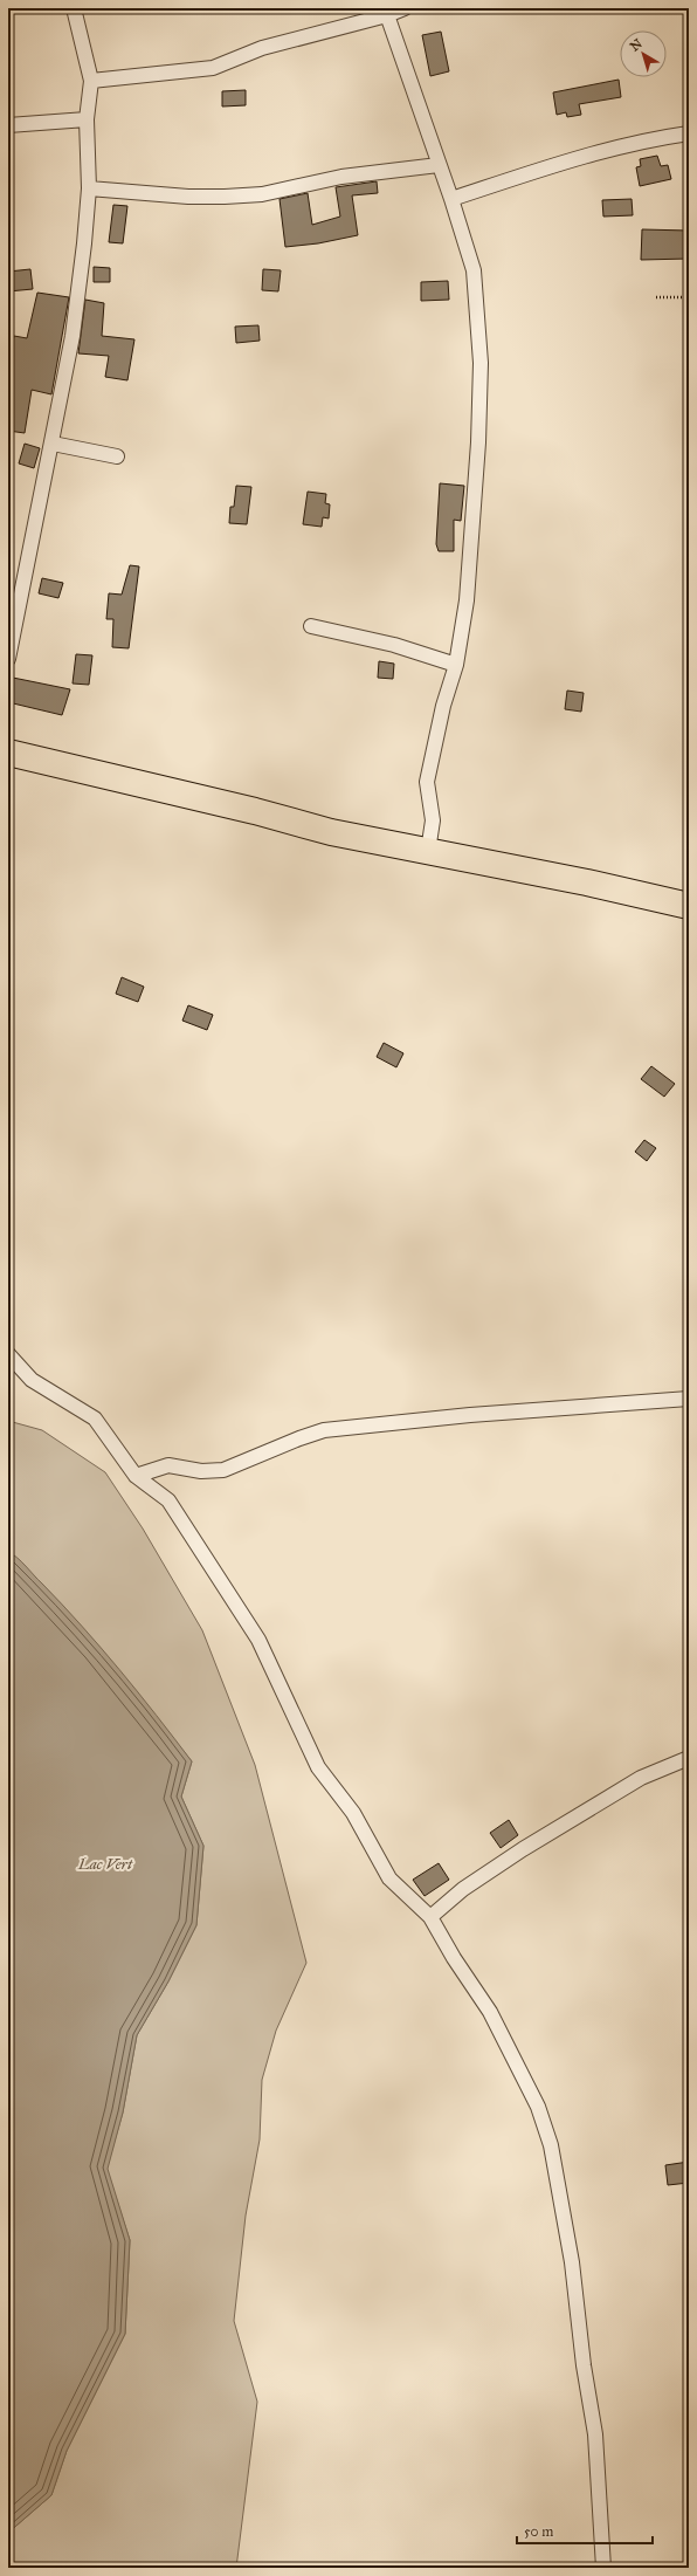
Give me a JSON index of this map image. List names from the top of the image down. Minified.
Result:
{"water":["Lac Vert"],"scale_bar":"50 m","north":"top left"}
